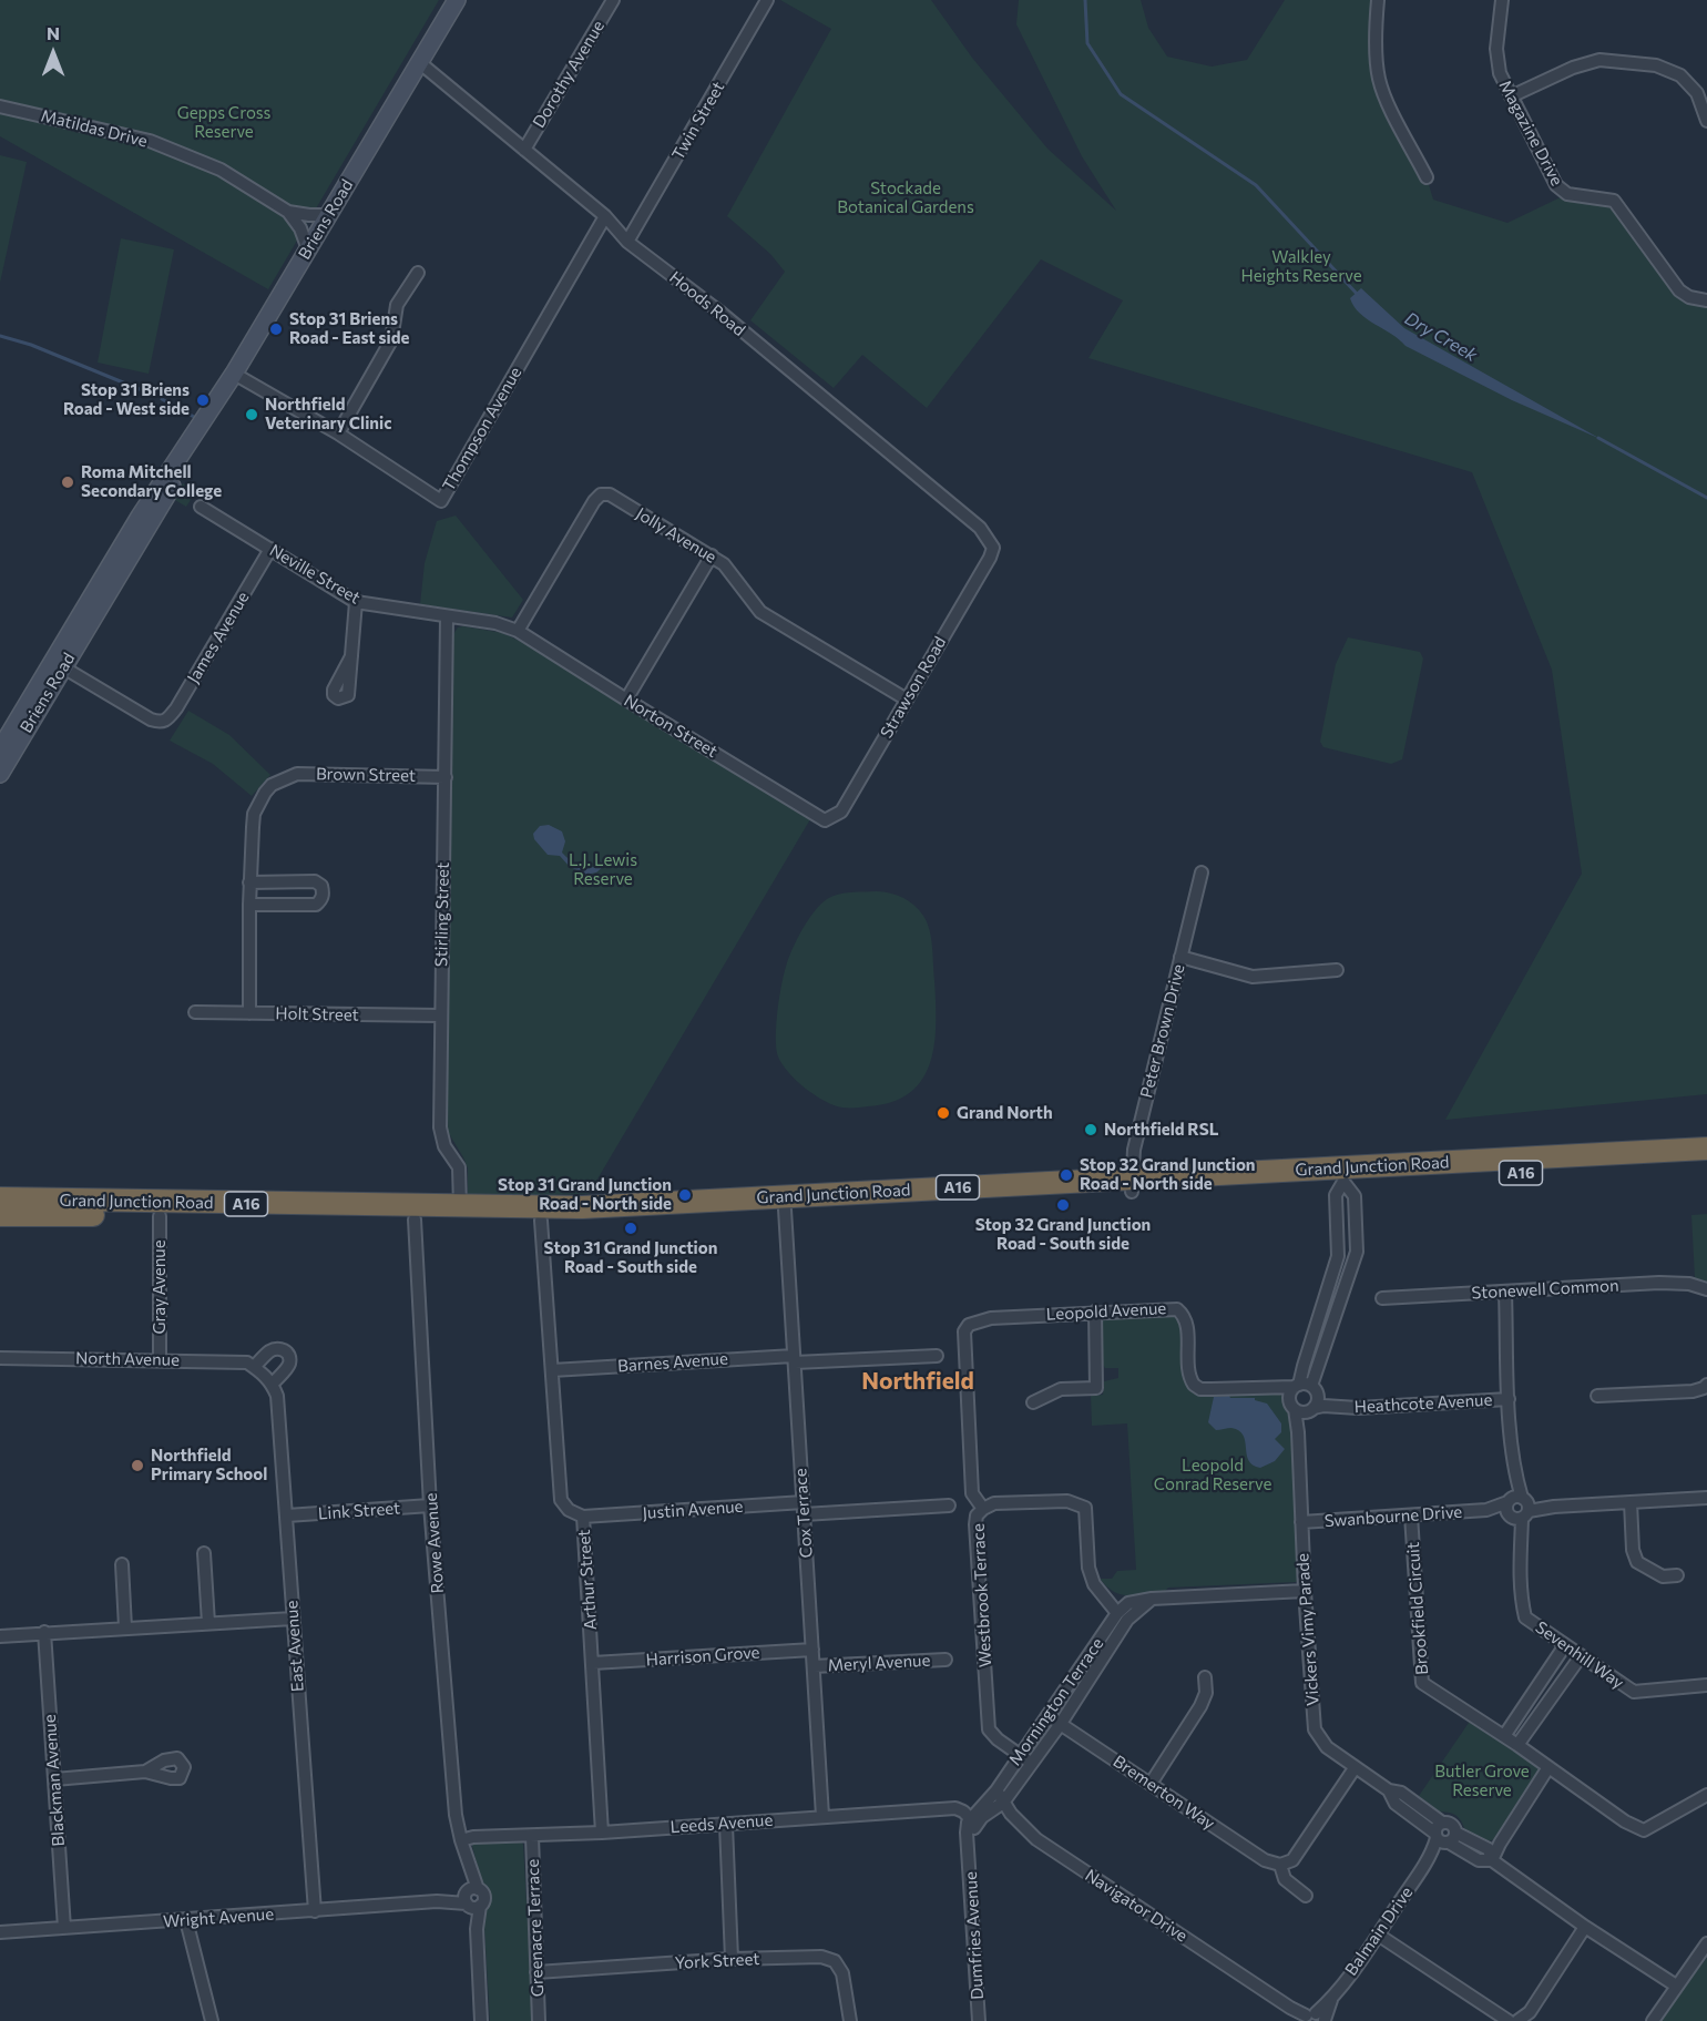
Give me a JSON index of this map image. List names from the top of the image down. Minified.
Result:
{"streets":{"highway":["Grand Junction Road","A16"],"main road":["Briens Road"],"street":["Dorothy Avenue","Twin Street","Matildas Drive","Magazine Drive","Hoods Road","Thompson Avenue","Jolly Avenue","Neville Street","James Avenue","Strawson Road","Norton Street","Brown Street","Stirling Street","Holt Street","Peter Brown Drive","Gray Avenue","Stonewell Common","Leopold Avenue","North Avenue","Barnes Avenue","Heathcote Avenue","Justin Avenue","Link Street","Cox Terrace","Swanbourne Drive","Rowe Avenue","Arthur Street","Westbrook Terrace","Brookfield Circuit","Vickers Vimy Parade","East Avenue","Sevenhill Way","Harrison Grove","Meryl Avenue","Mornington Terrace","Blackman Avenue","Bremerton Way","Leeds Avenue","Navigator Drive","Wright Avenue","Greenacre Terrace","Balmain Drive","Dumfries Avenue","York Street"]},"crossings":[["Dorothy Avenue","Hoods Road"],["Twin Street","Hoods Road"],["Matildas Drive","Briens Road"],["Briens Road","Hoods Road"],["Briens Road","Thompson Avenue"],["Briens Road","James Avenue"],["Hoods Road","Thompson Avenue"],["Hoods Road","Strawson Road"],["Jolly Avenue","Neville Street"],["Jolly Avenue","Strawson Road"],["Jolly Avenue","Norton Street"],["Neville Street","James Avenue"],["Neville Street","Norton Street"],["Neville Street","Stirling Street"],["Strawson Road","Norton Street"],["Brown Street","Stirling Street"],["Brown Street","Holt Street"],["Stirling Street","Holt Street"],["Stirling Street","Grand Junction Road"],["Peter Brown Drive","Grand Junction Road"],["Grand Junction Road","Gray Avenue"],["Grand Junction Road","Cox Terrace"],["Grand Junction Road","Rowe Avenue"],["Grand Junction Road","Arthur Street"],["Gray Avenue","North Avenue"],["Stonewell Common","Sevenhill Way"],["Leopold Avenue","Heathcote Avenue"],["Leopold Avenue","Westbrook Terrace"],["Leopold Avenue","Vickers Vimy Parade"],["North Avenue","East Avenue"],["Barnes Avenue","Cox Terrace"],["Barnes Avenue","Arthur Street"],["Heathcote Avenue","Vickers Vimy Parade"],["Heathcote Avenue","Sevenhill Way"],["Justin Avenue","Cox Terrace"],["Justin Avenue","Arthur Street"],["Link Street","Rowe Avenue"],["Link Street","East Avenue"],["Cox Terrace","Harrison Grove"],["Cox Terrace","Meryl Avenue"],["Cox Terrace","Leeds Avenue"],["Swanbourne Drive","Brookfield Circuit"],["Swanbourne Drive","Vickers Vimy Parade"],["Swanbourne Drive","Sevenhill Way"],["Rowe Avenue","Leeds Avenue"],["Rowe Avenue","Wright Avenue"],["Arthur Street","Harrison Grove"],["Arthur Street","Leeds Avenue"],["Westbrook Terrace","Mornington Terrace"],["Vickers Vimy Parade","Balmain Drive"],["East Avenue","Wright Avenue"],["Mornington Terrace","Bremerton Way"],["Mornington Terrace","Leeds Avenue"],["Mornington Terrace","Navigator Drive"],["Mornington Terrace","Dumfries Avenue"],["Blackman Avenue","Wright Avenue"],["Leeds Avenue","Greenacre Terrace"],["Leeds Avenue","Dumfries Avenue"],["Navigator Drive","Balmain Drive"],["Greenacre Terrace","York Street"]],"districts":["Northfield"],"water":["Dry Creek"],"parks":["Gepps Cross Reserve","Stockade Botanical Gardens","Walkley Heights Reserve","L.J. Lewis Reserve","Leopold Conrad Reserve","Butler Grove Reserve"],"places":["Stop 31 Briens Road - East side","Stop 31 Briens Road - West side","Northfield Veterinary Clinic","Roma Mitchell Secondary College","Grand North","Northfield RSL","Stop 32 Grand Junction Road - North side","Stop 31 Grand Junction Road - North side","Stop 32 Grand Junction Road - South side","Stop 31 Grand Junction Road - South side","Northfield Primary School"],"north":"top"}
